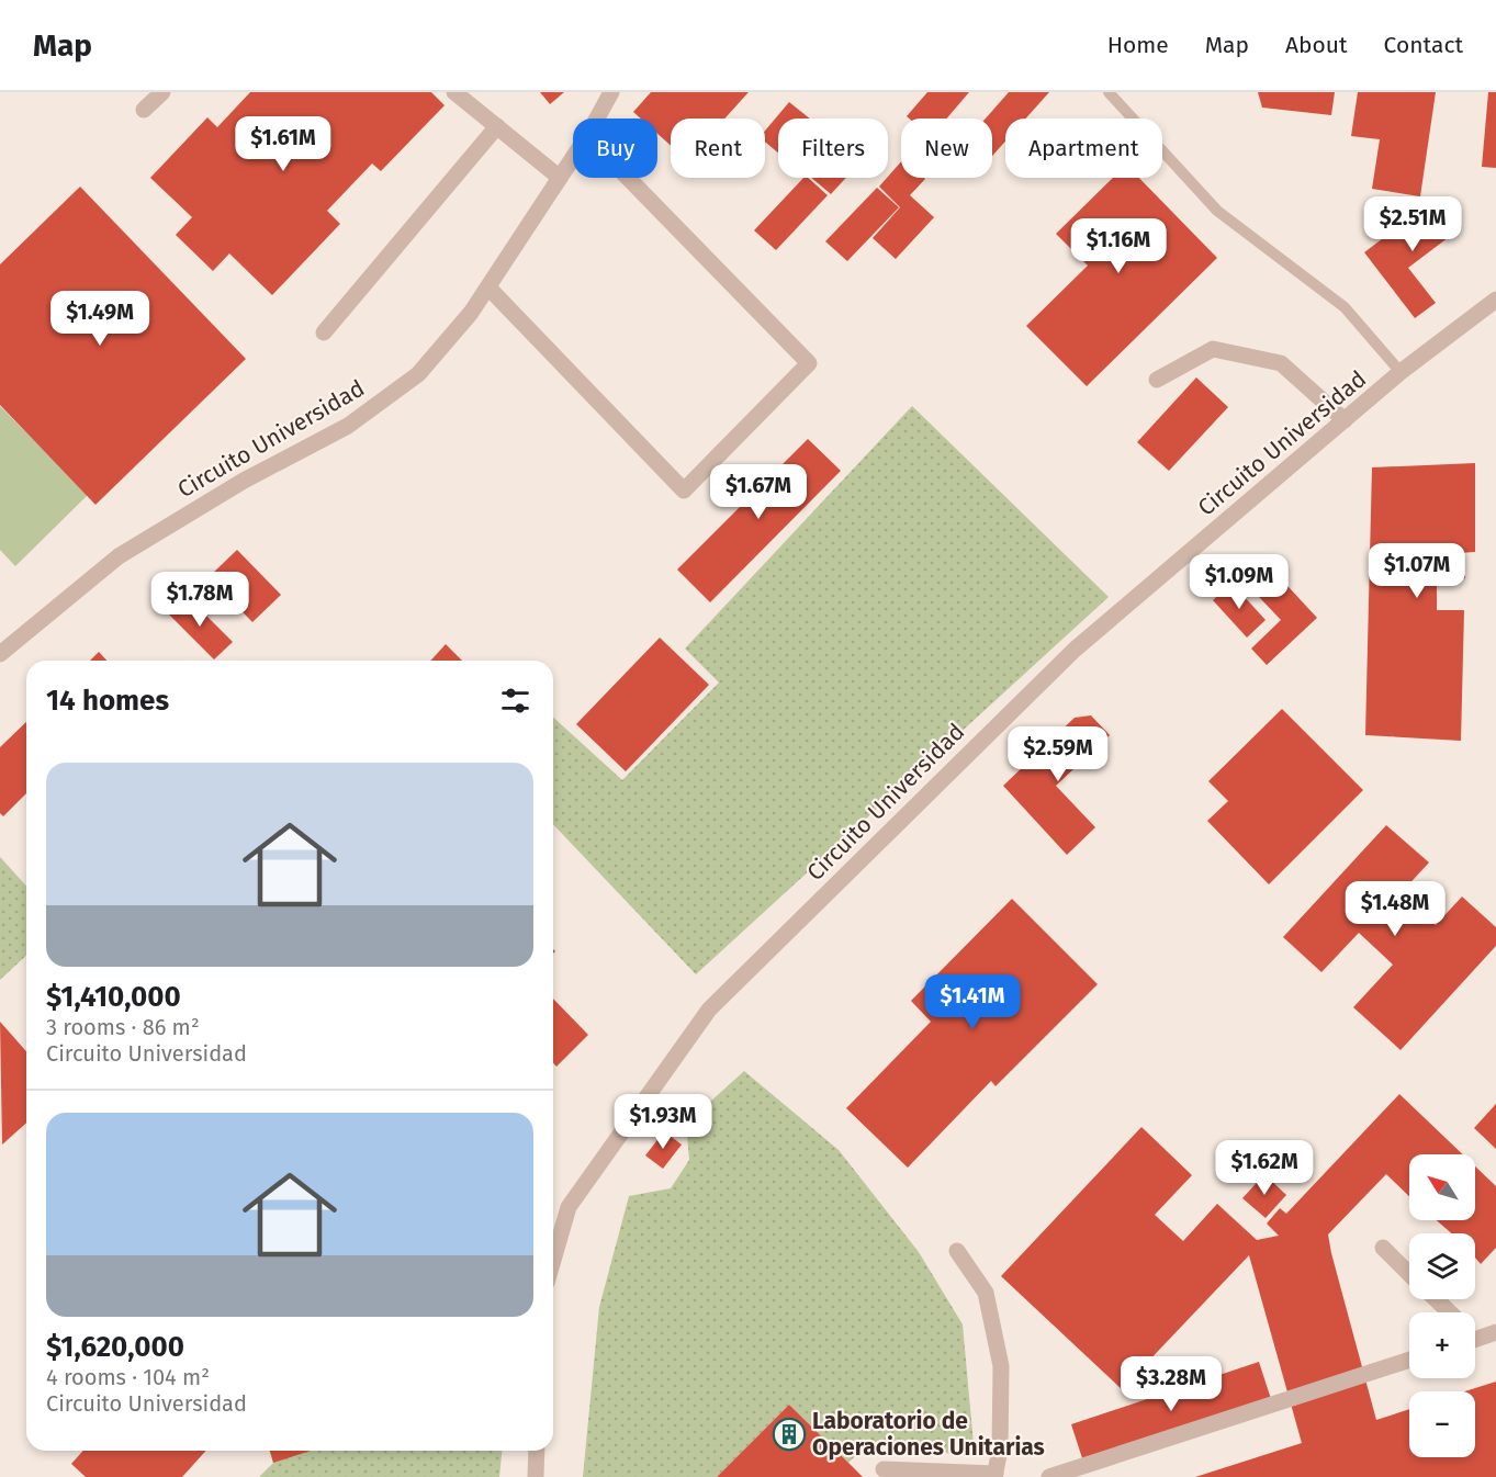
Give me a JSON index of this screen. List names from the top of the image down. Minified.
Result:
{"streets":{"street":["Circuito Universidad"]},"places":{"building":["Laboratorio de Operaciones Unitarias"]},"north":"top left","page":{"header":"Map","nav":["Home","Map","About","Contact"],"price":["$1.61M","$2.51M","$1.16M","$1.49M","$1.67M","$1.07M","$1.09M","$1.78M","$2.59M","$1.48M","$1.41M","$1.93M","$1.62M","$3.28M"],"chip":["Buy","Rent","Filters","New","Apartment"],"heading":"14 homes","list":[{"name":"$1,410,000","note":"3 rooms · 86 m² · Circuito Universidad"},{"name":"$1,620,000","note":"4 rooms · 104 m² · Circuito Universidad"}],"map_buttons":["+","−"]}}
